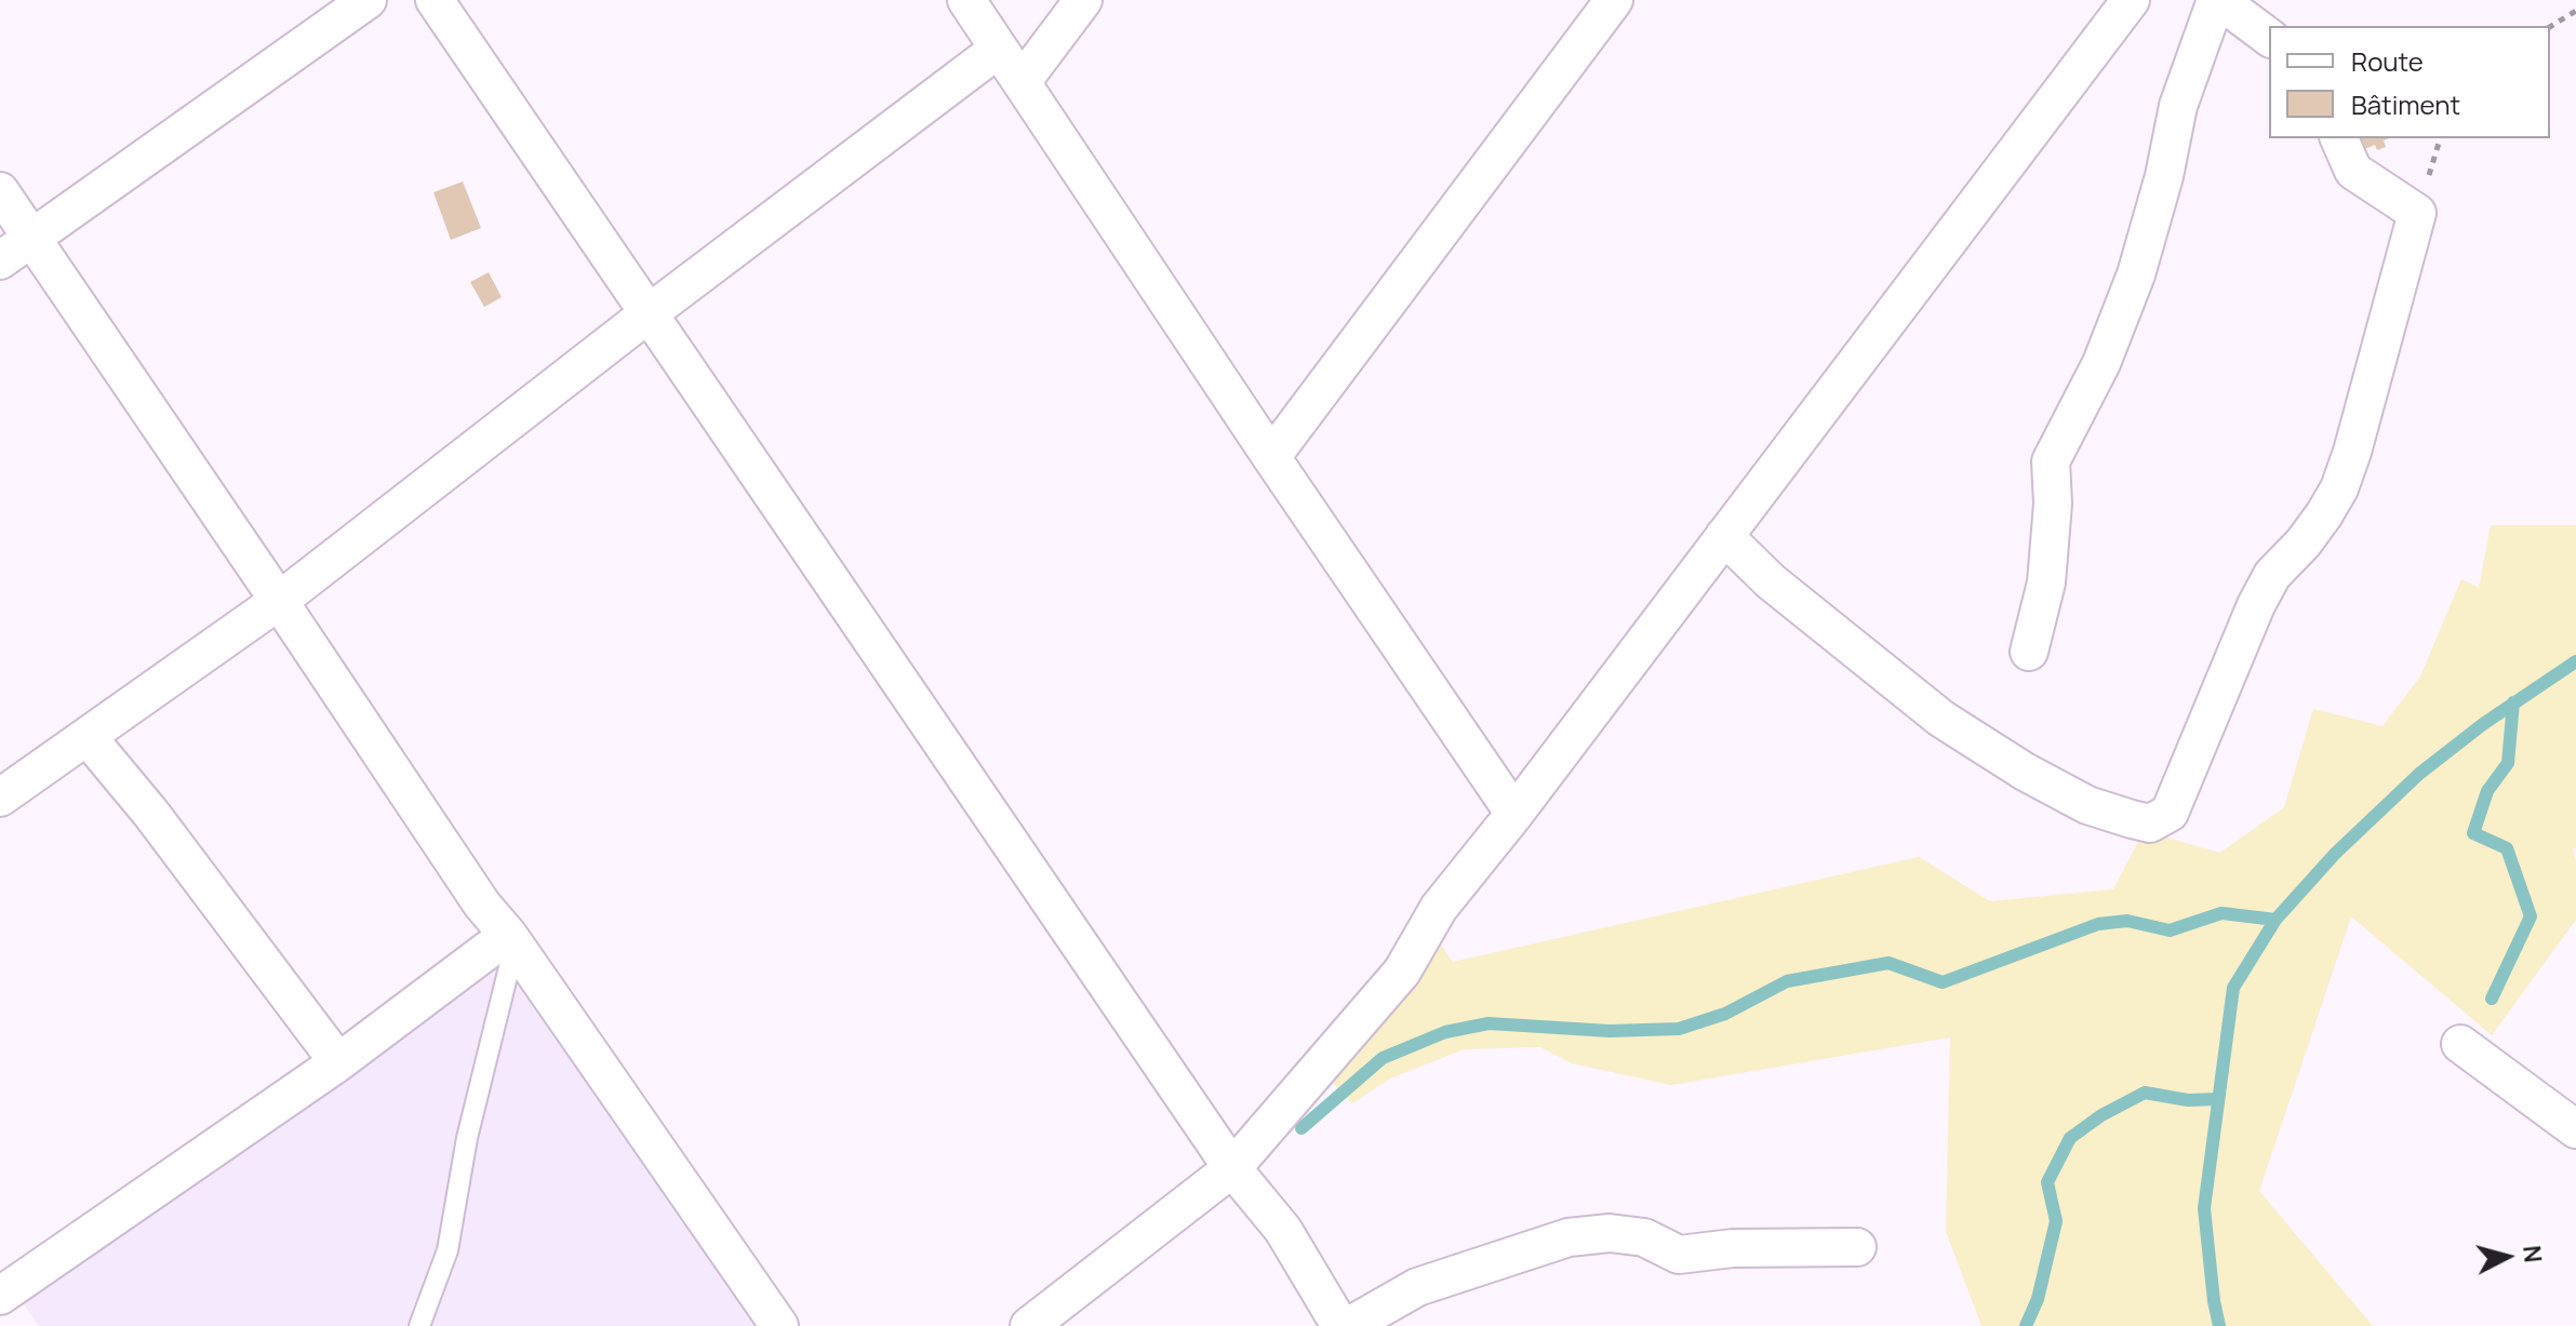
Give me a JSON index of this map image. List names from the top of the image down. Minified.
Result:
{"legend":["Route","Bâtiment"],"north":"right"}
